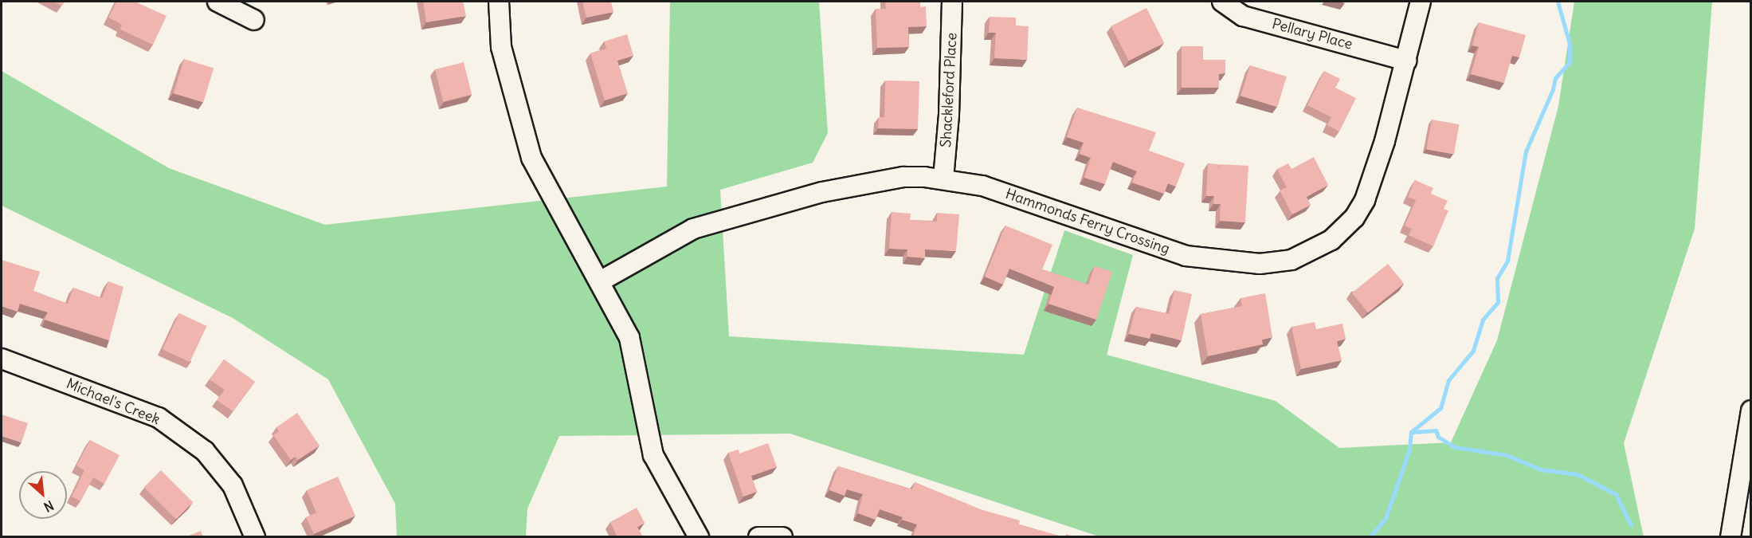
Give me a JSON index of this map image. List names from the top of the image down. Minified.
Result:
{"streets":{"street":["Pellary Place","Shackleford Place","Hammonds Ferry Crossing","Michael's Creek"]},"crossings":[["Pellary Place","Hammonds Ferry Crossing"],["Shackleford Place","Hammonds Ferry Crossing"]],"north":"bottom right"}
